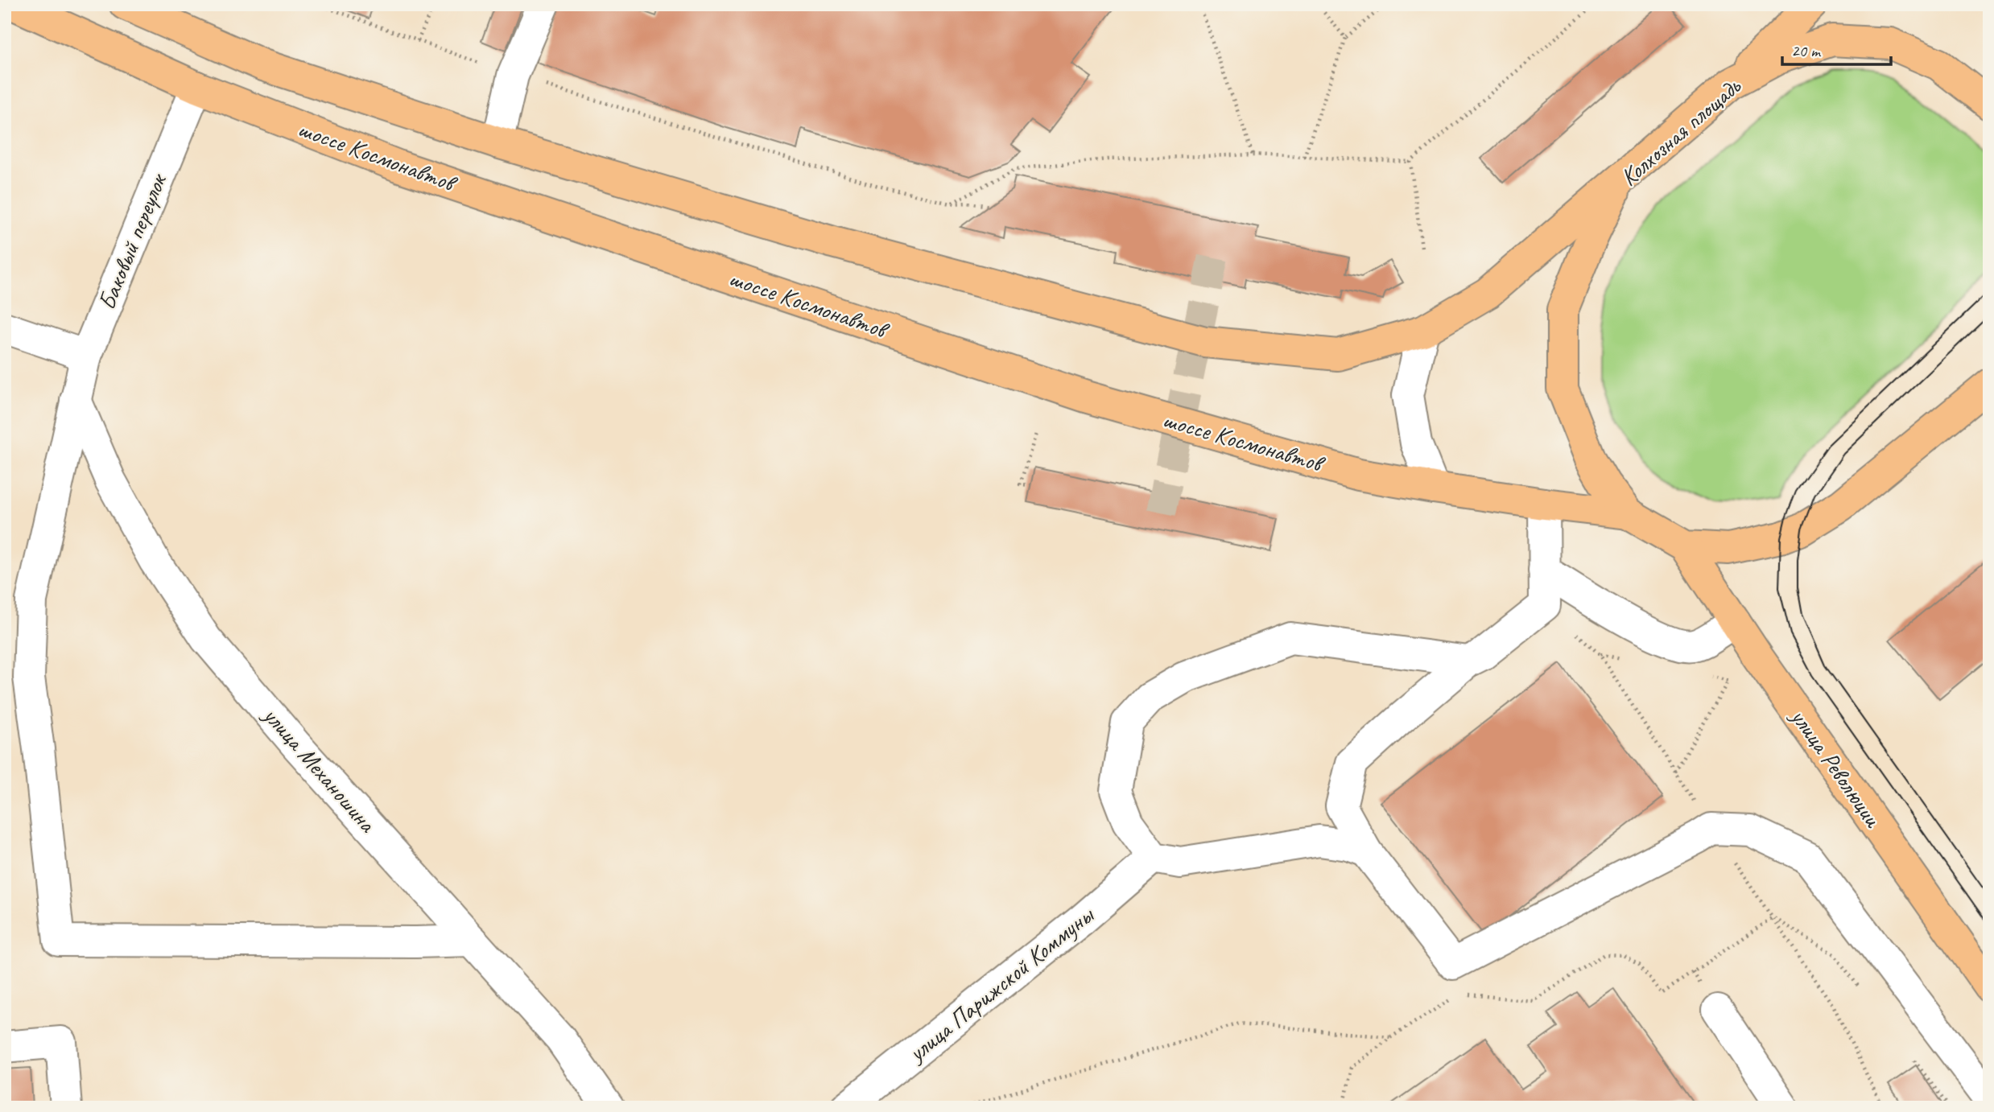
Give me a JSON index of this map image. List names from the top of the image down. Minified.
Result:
{"streets":{"main road":["Колхозная площадь","шоссе Космонавтов","улица Революции"],"street":["Баковый переулок","улица Механошина","улица Парижской Коммуны"]},"crossings":[["Колхозная площадь","шоссе Космонавтов"],["Колхозная площадь","улица Революции"],["шоссе Космонавтов","Баковый переулок"],["Баковый переулок","улица Механошина"]],"scale_bar":"20 m"}
